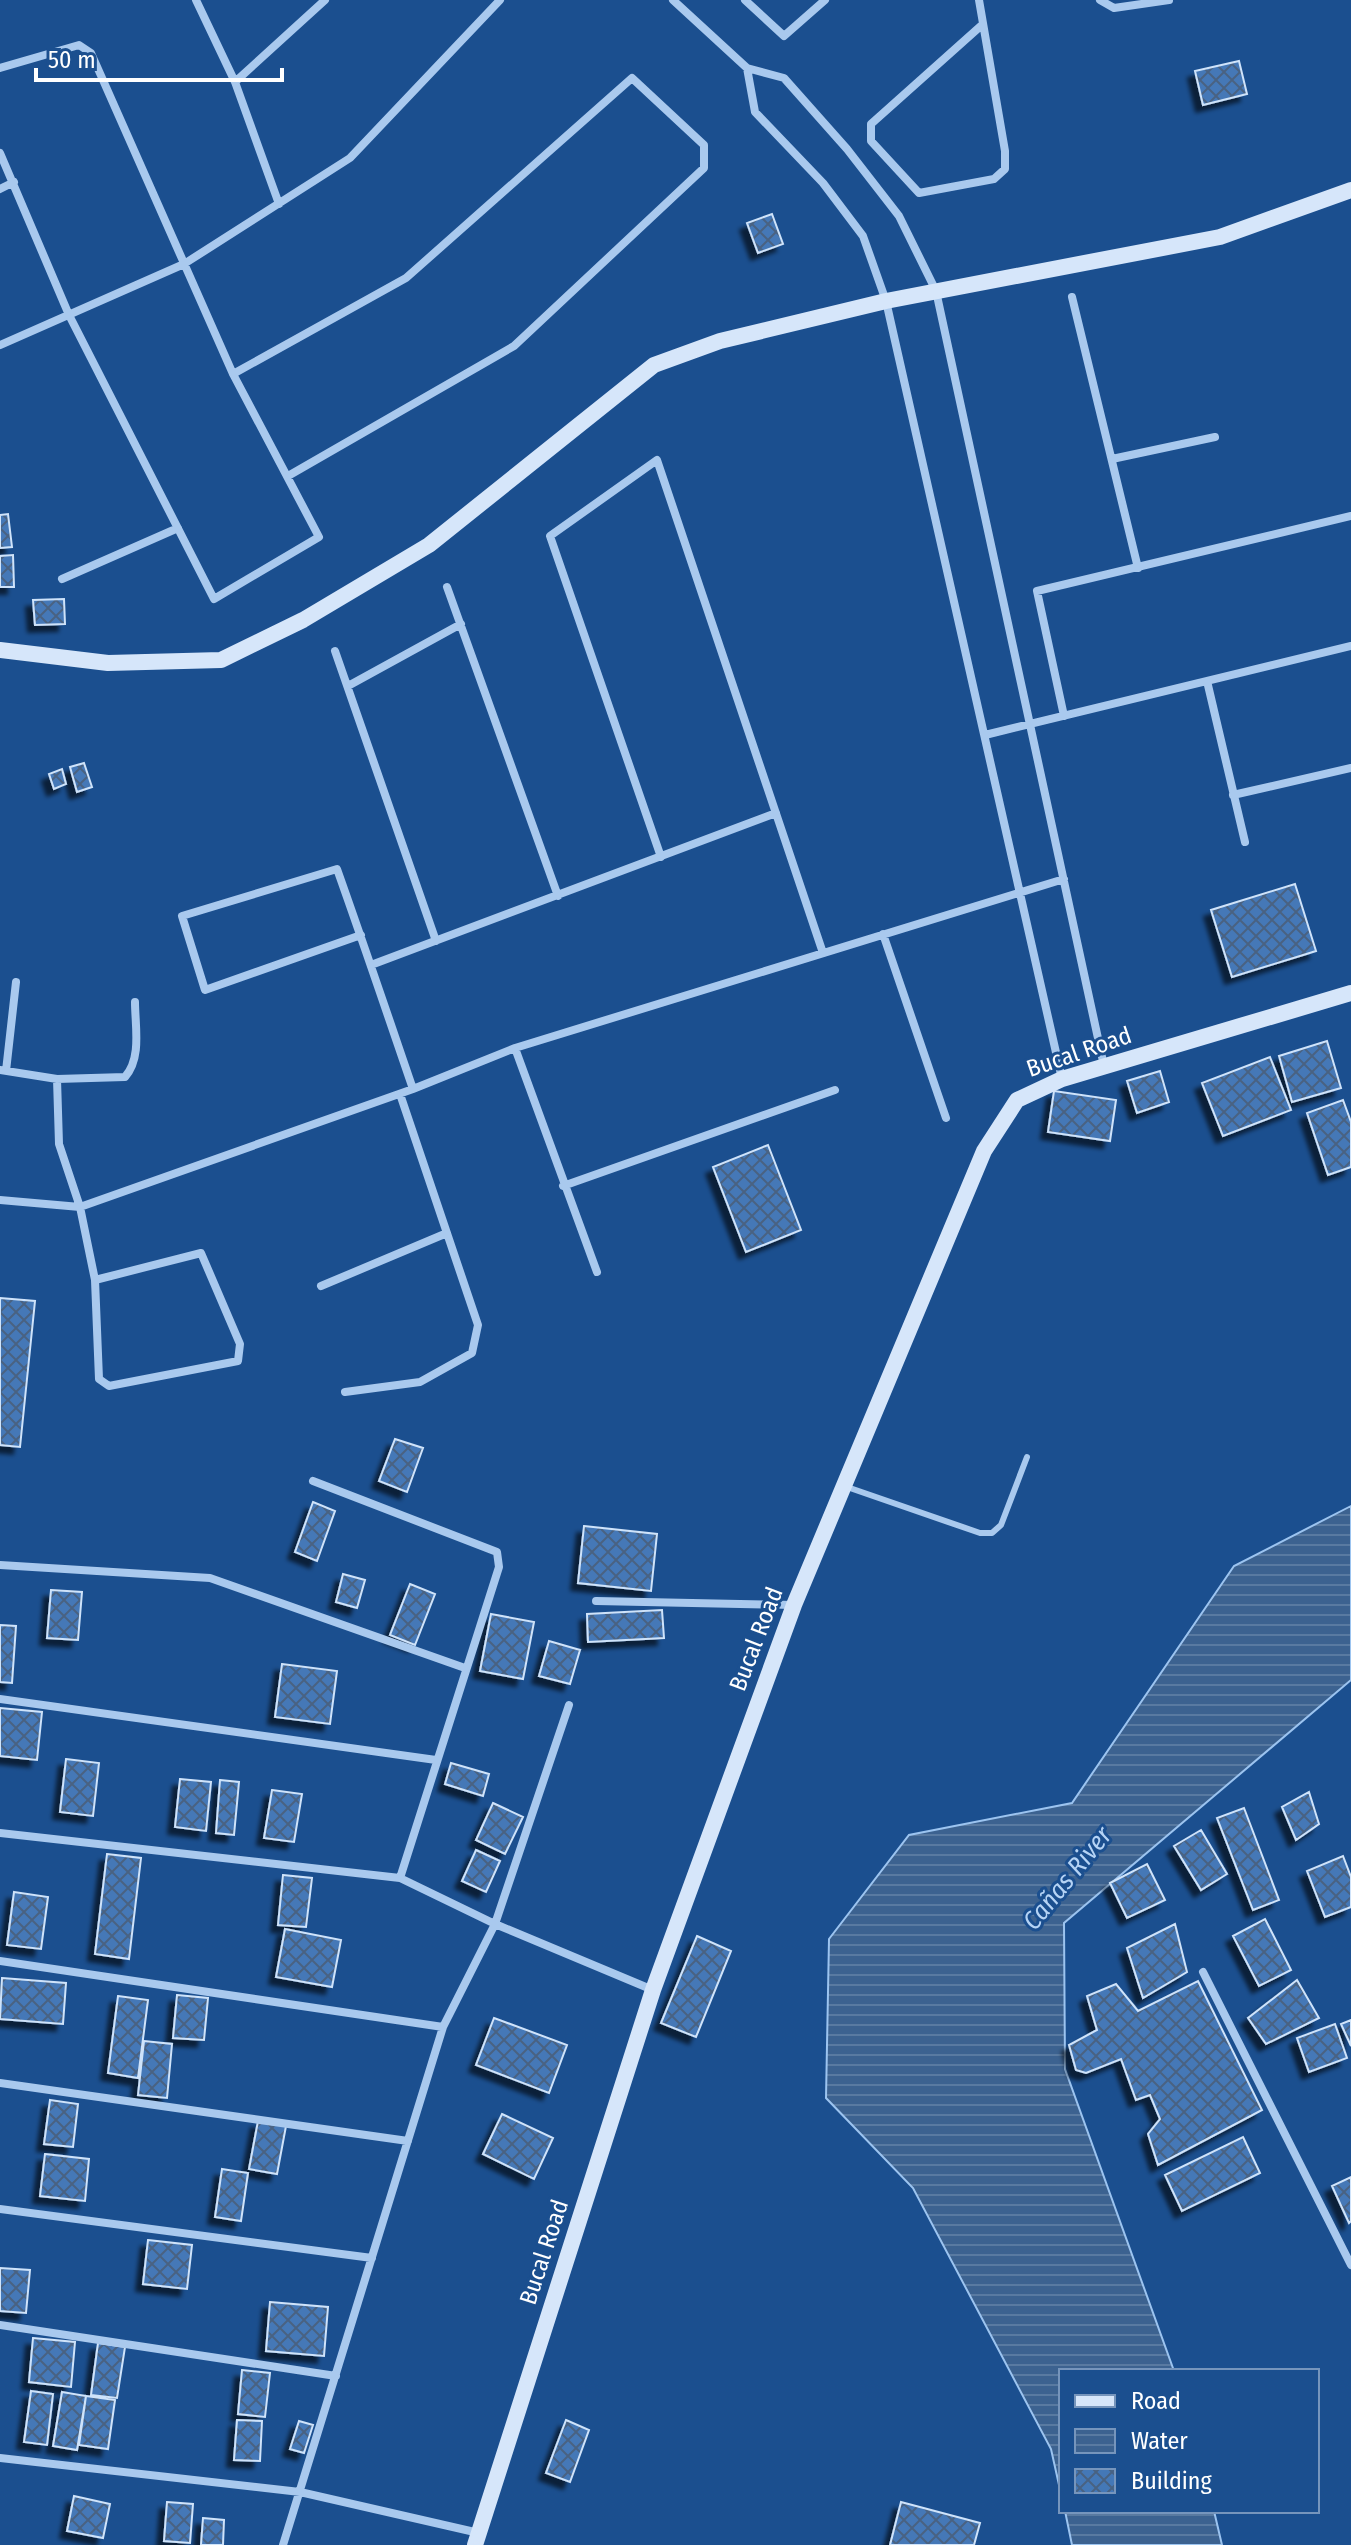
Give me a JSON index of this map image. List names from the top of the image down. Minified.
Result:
{"streets":{"street":["Bucal Road"]},"water":["Cañas River"],"legend":["Road","Water","Building"],"scale_bar":"50 m"}
